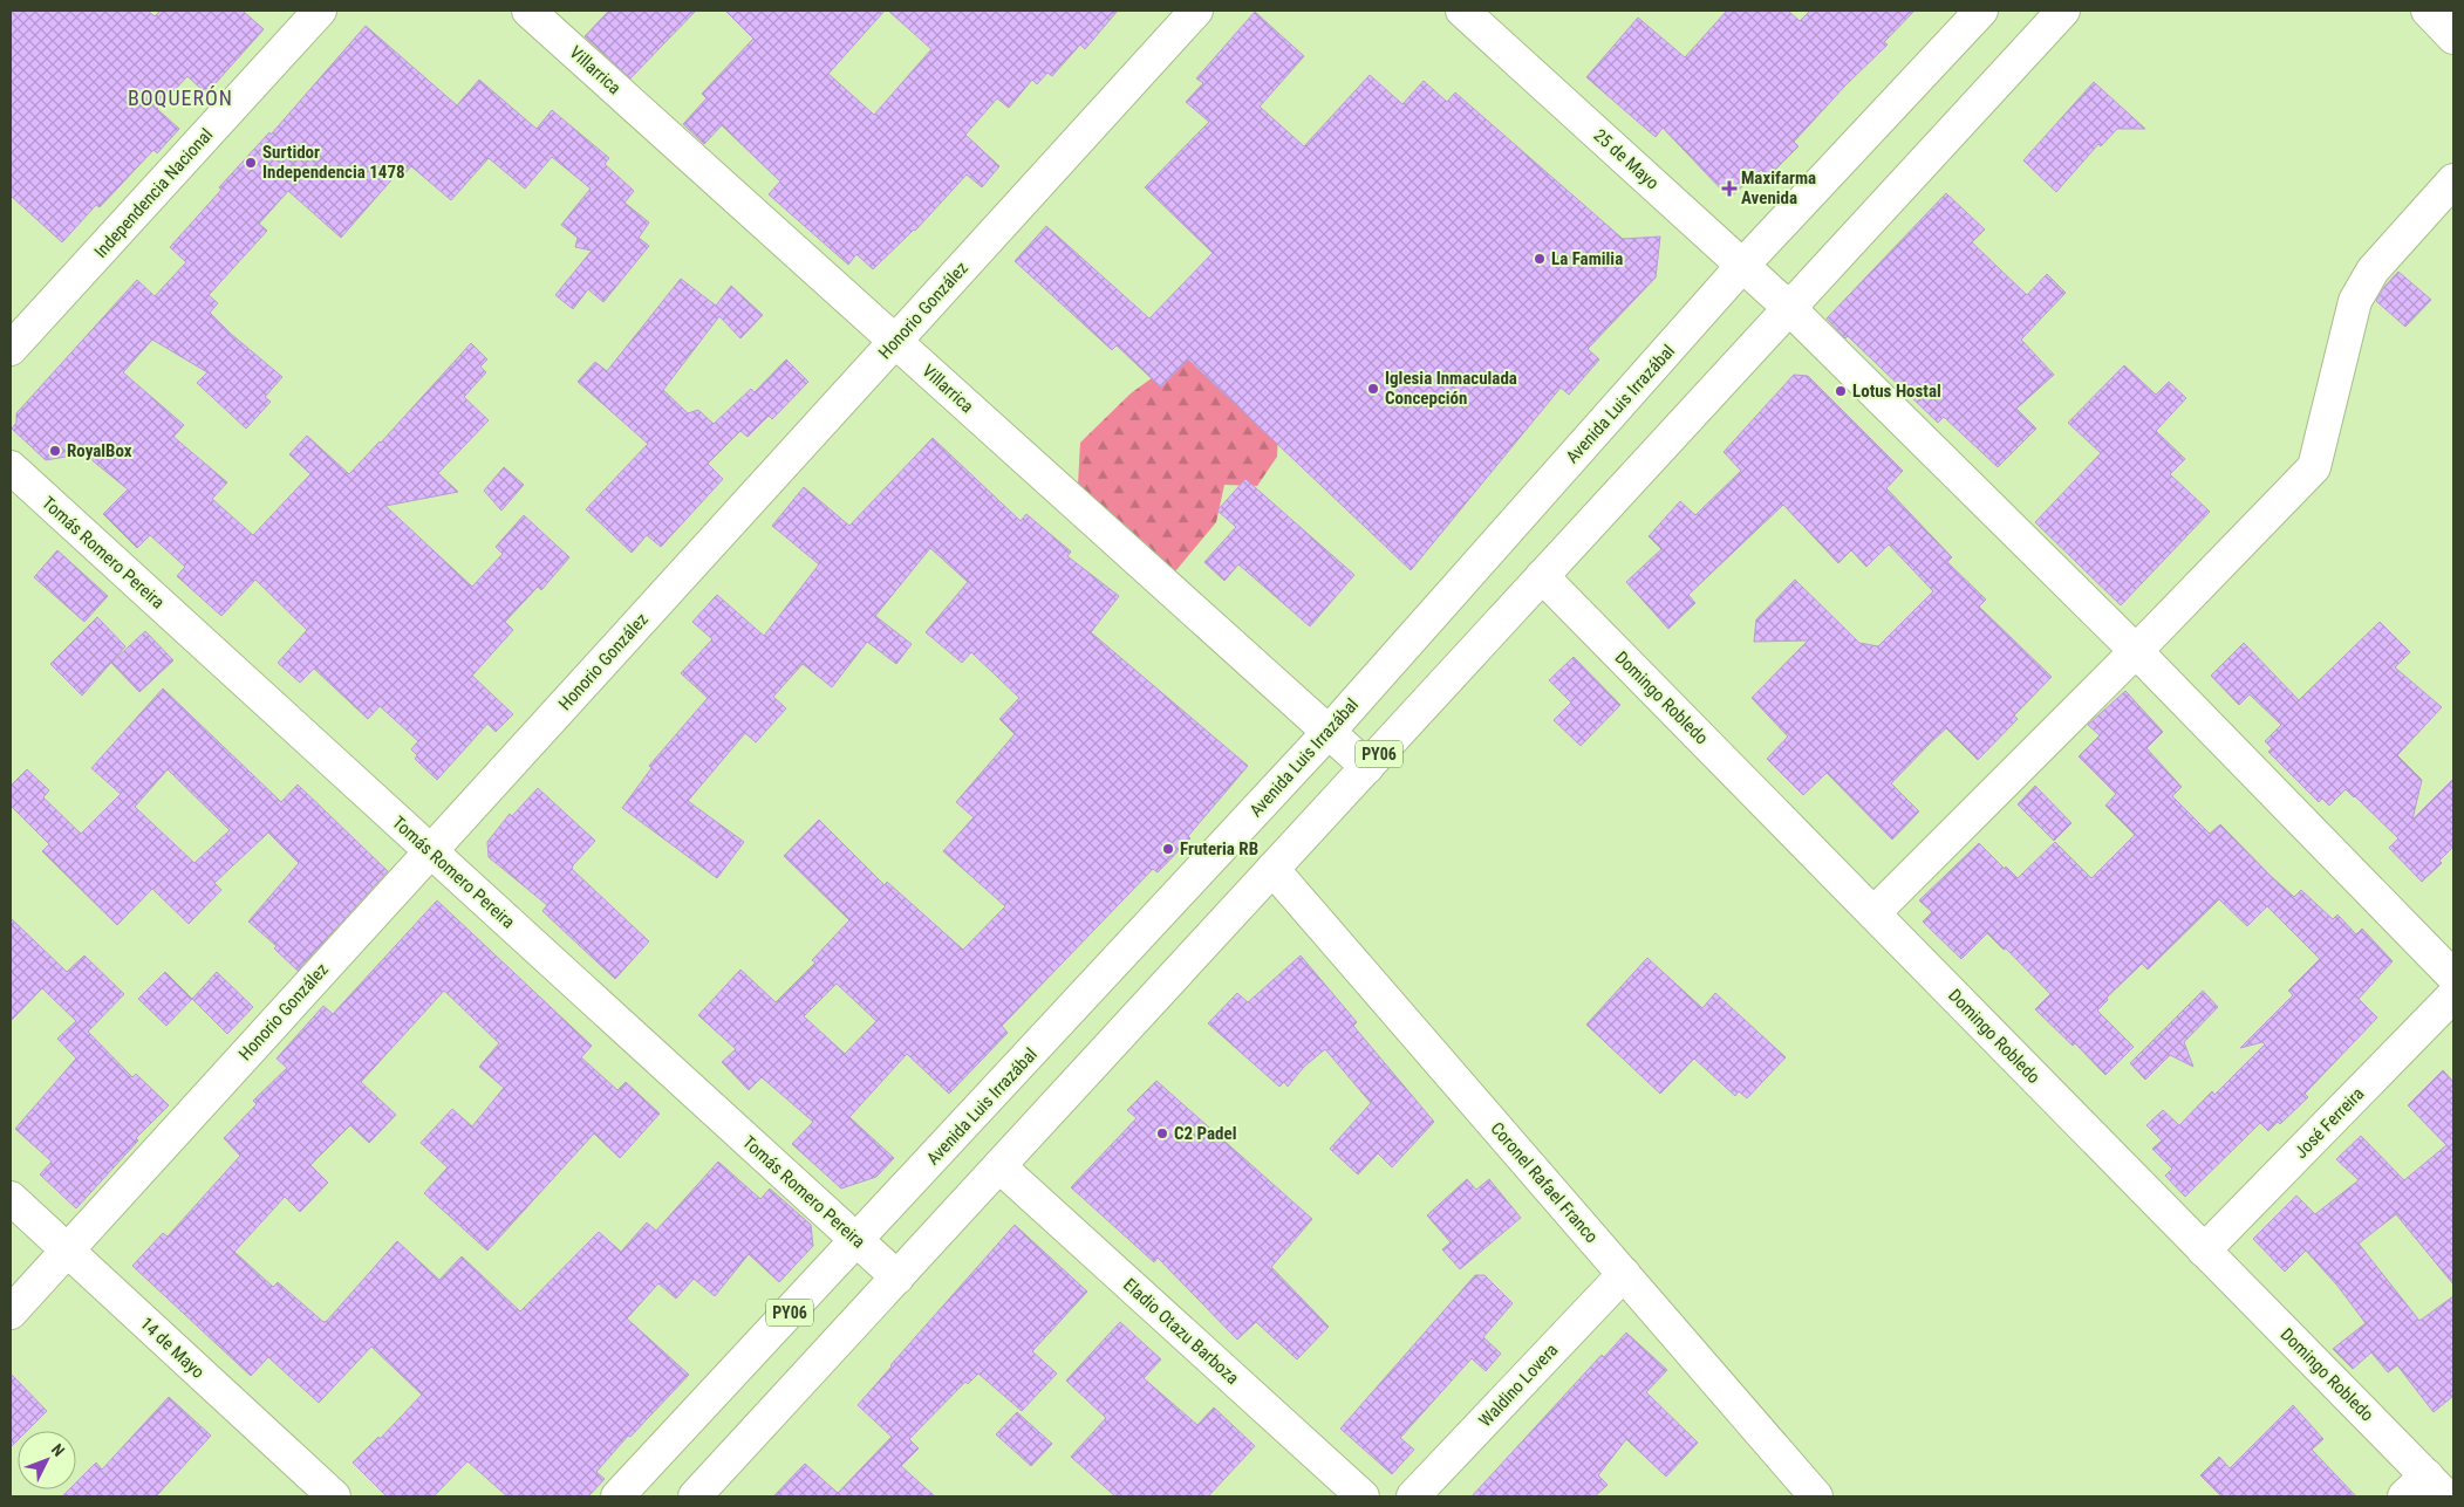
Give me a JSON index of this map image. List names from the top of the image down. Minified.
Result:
{"streets":{"main road":["Villarrica","25 de Mayo","Independencia Nacional","Honorio González","Avenida Luis Irrazábal","Tomás Romero Pereira","Domingo Robledo","PY06","José Ferreira","Coronel Rafael Franco","Eladio Otazu Barboza","14 de Mayo","Waldino Lovera"]},"crossings":[["Villarrica","Honorio González"],["Villarrica","Avenida Luis Irrazábal"],["Villarrica","PY06"],["25 de Mayo","Avenida Luis Irrazábal"],["25 de Mayo","PY06"],["Honorio González","Tomás Romero Pereira"],["Honorio González","14 de Mayo"],["Avenida Luis Irrazábal","Tomás Romero Pereira"],["Tomás Romero Pereira","PY06"],["Domingo Robledo","PY06"],["Domingo Robledo","José Ferreira"],["PY06","Coronel Rafael Franco"],["PY06","Eladio Otazu Barboza"],["Coronel Rafael Franco","Waldino Lovera"]],"districts":["BOQUERÓN"],"places":{"other":["Surtidor Independencia 1478","La Familia","Iglesia Inmaculada Concepción","Lotus Hostal","RoyalBox","Fruteria RB","C2 Padel"],"health":["Maxifarma Avenida"]},"north":"top right"}
